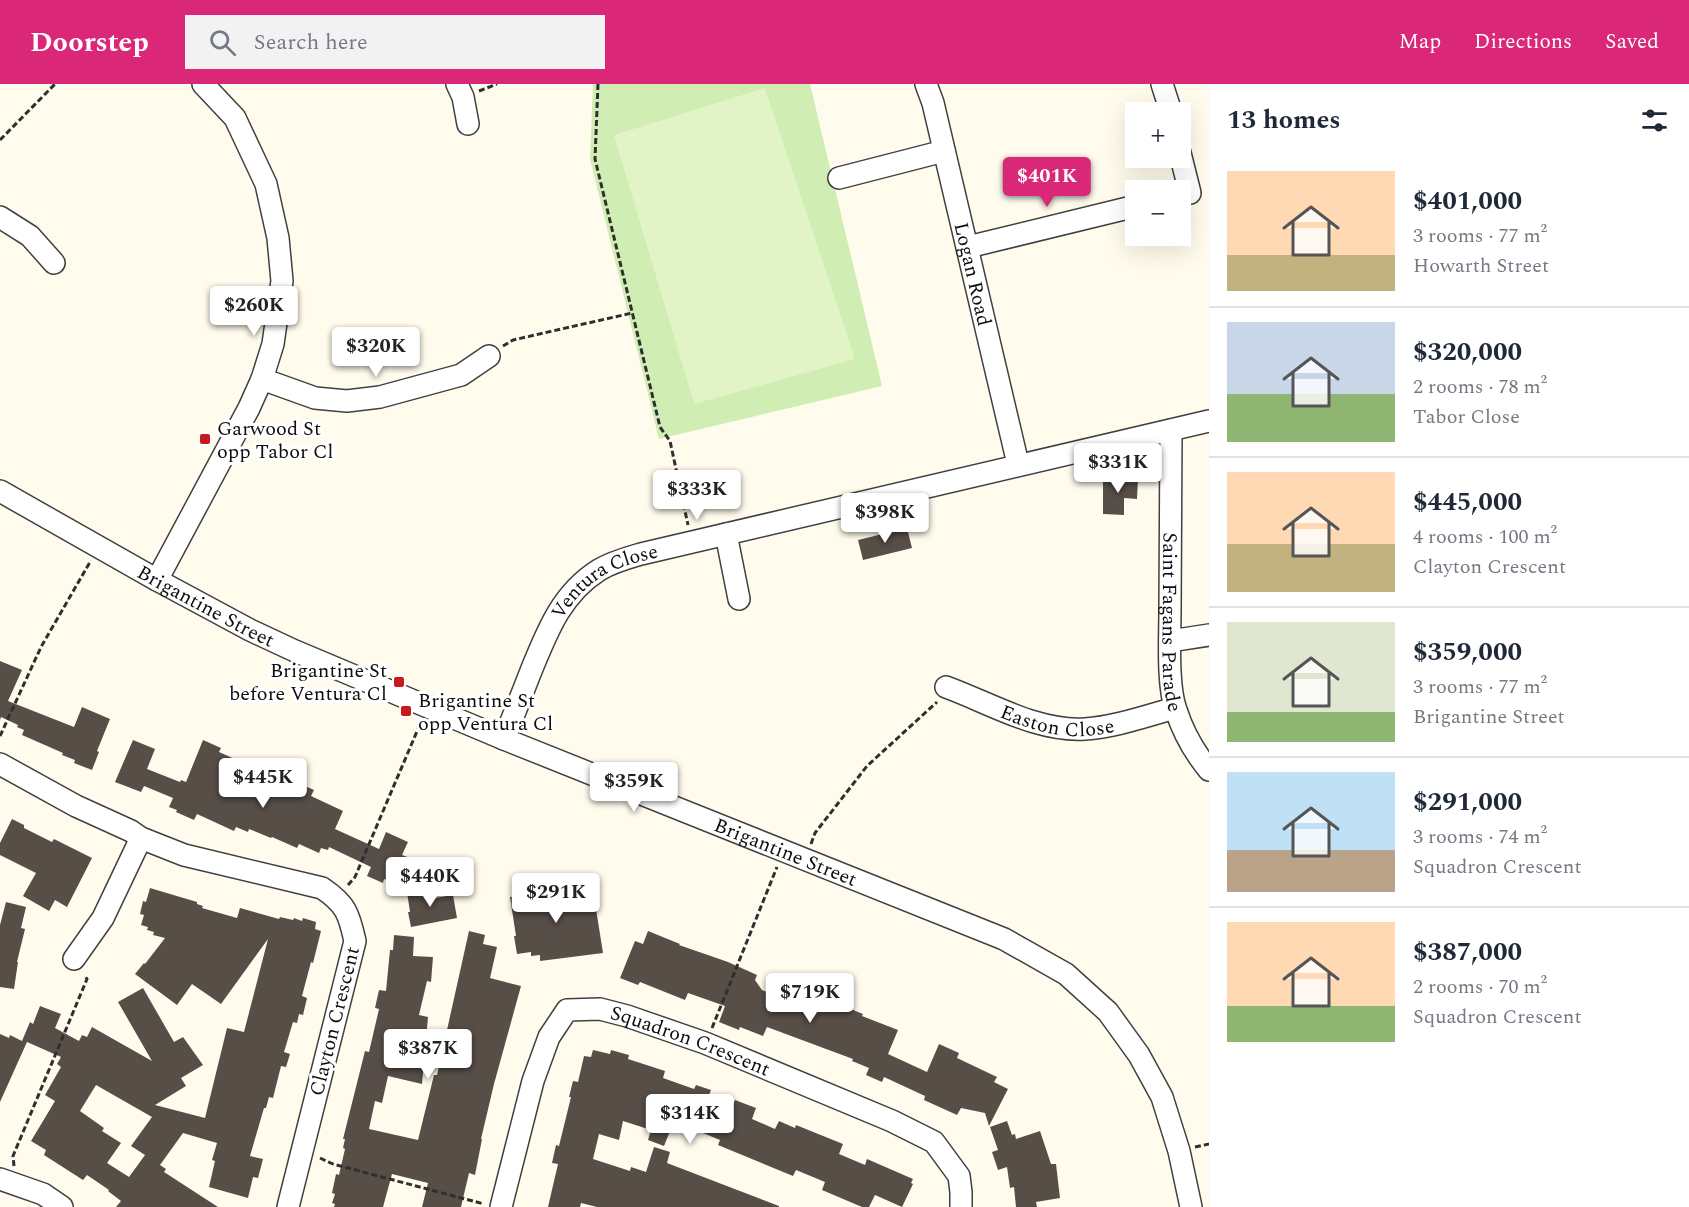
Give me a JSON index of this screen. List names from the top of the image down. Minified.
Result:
{"streets":{"street":["Logan Road","Ventura Close","Brigantine Street","Saint Fagans Parade","Easton Close","Clayton Crescent","Squadron Crescent"]},"crossings":[["Logan Road","Ventura Close"],["Ventura Close","Brigantine Street"],["Ventura Close","Saint Fagans Parade"],["Saint Fagans Parade","Easton Close"]],"places":{"transit":["Garwood St opp Tabor Cl","Brigantine St before Ventura Cl","Brigantine St opp Ventura Cl"]},"page":{"header":"Doorstep","search":"Search here","nav":["Map","Directions","Saved"],"heading":"13 homes","map_buttons":["+","−"],"list":[{"name":"$401,000","note":"3 rooms · 77 m² · Howarth Street"},{"name":"$320,000","note":"2 rooms · 78 m² · Tabor Close"},{"name":"$445,000","note":"4 rooms · 100 m² · Clayton Crescent"},{"name":"$359,000","note":"3 rooms · 77 m² · Brigantine Street"},{"name":"$291,000","note":"3 rooms · 74 m² · Squadron Crescent"},{"name":"$387,000","note":"2 rooms · 70 m² · Squadron Crescent"}],"price":["$401K","$260K","$320K","$331K","$333K","$398K","$445K","$359K","$440K","$291K","$719K","$387K","$314K"]}}
